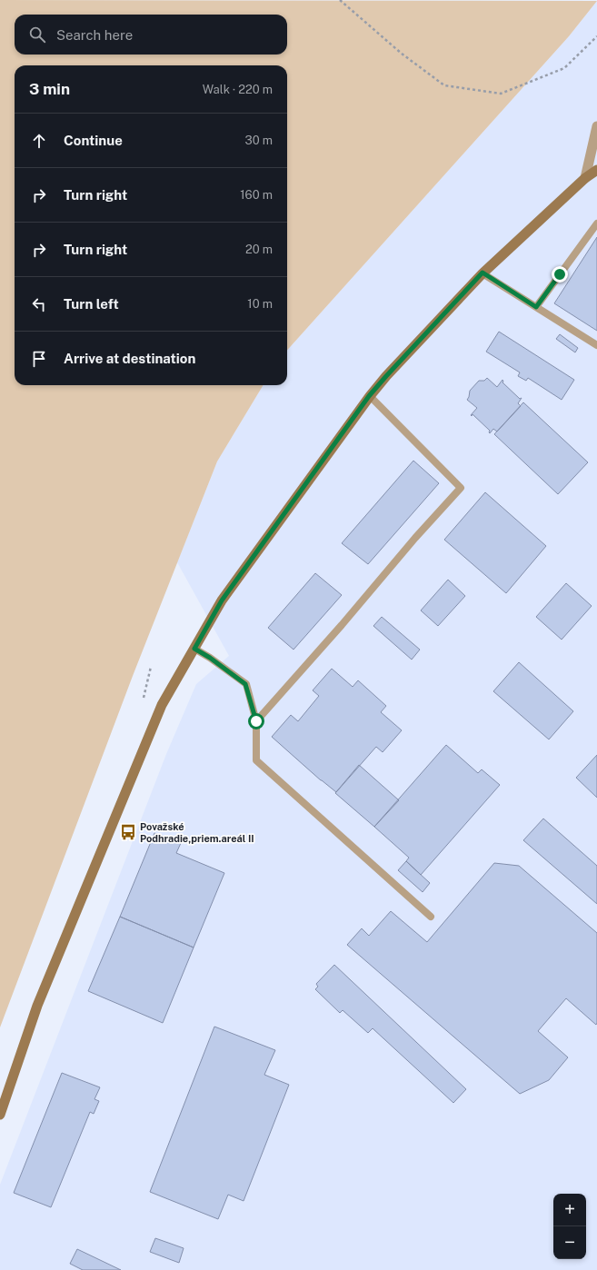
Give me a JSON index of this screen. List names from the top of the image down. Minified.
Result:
{"places":{"bus stop":["Považské Podhradie,priem.areál II"]},"page":{"search":"Search here","heading":["3 min","Walk · 220 m"],"list":[["Continue","30 m"],["Turn right","160 m"],["Turn right","20 m"],["Turn left","10 m"],"Arrive at destination"],"map_buttons":["+","−"]}}
